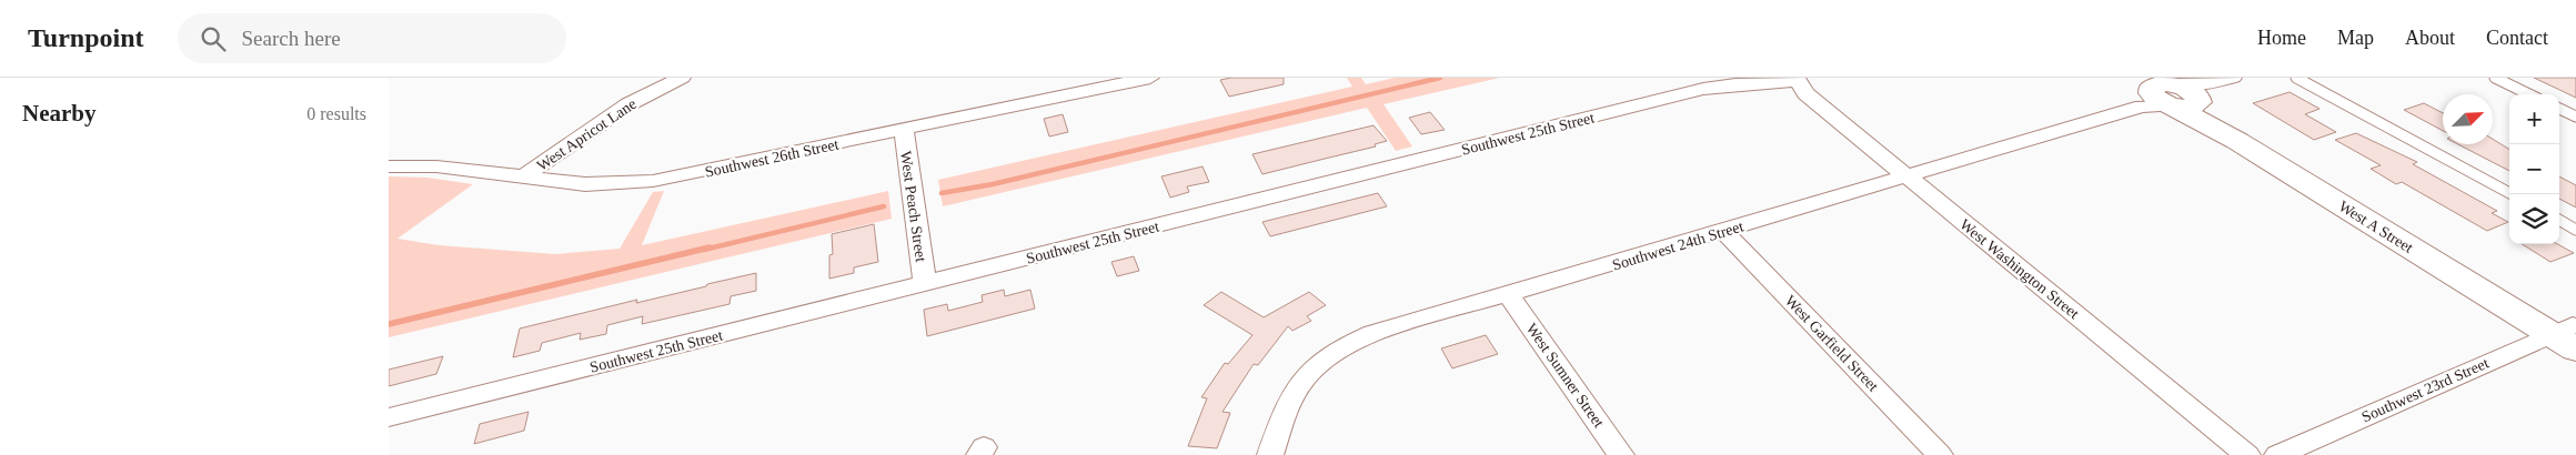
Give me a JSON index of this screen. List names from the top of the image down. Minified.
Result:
{"streets":{"main road":["West A Street"],"street":["Southwest 25th Street","West Apricot Lane","Southwest 26th Street","West Peach Street","Southwest 24th Street","West Washington Street","West Garfield Street","West Sumner Street","Southwest 23rd Street"]},"crossings":[["Southwest 25th Street","West Peach Street"],["Southwest 25th Street","West Washington Street"],["West Apricot Lane","Southwest 26th Street"],["Southwest 26th Street","West Peach Street"],["West A Street","Southwest 24th Street"],["West A Street","Southwest 23rd Street"],["Southwest 24th Street","West Washington Street"],["Southwest 24th Street","West Garfield Street"],["Southwest 24th Street","West Sumner Street"]],"north":"top right","page":{"header":"Turnpoint","search":"Search here","nav":["Home","Map","About","Contact"],"heading":["Nearby","0 results"],"map_buttons":["+","−"]}}
